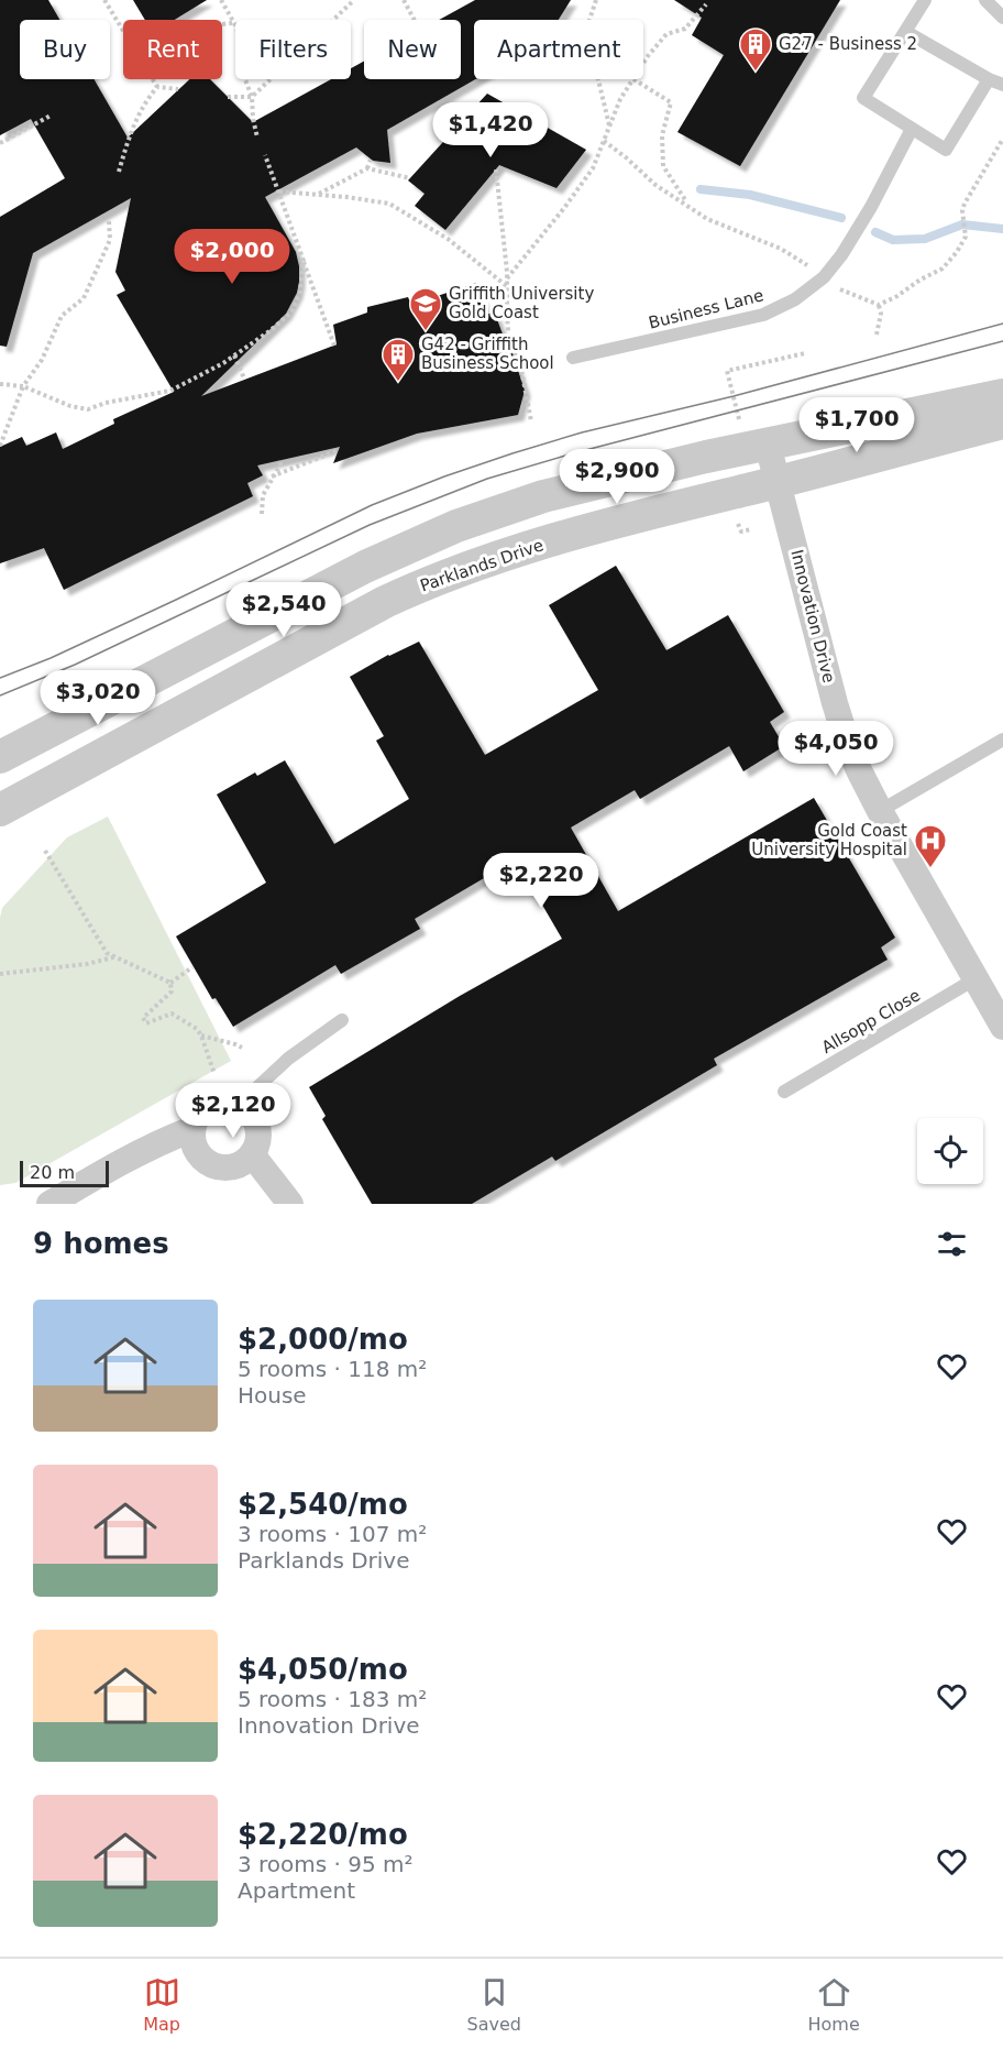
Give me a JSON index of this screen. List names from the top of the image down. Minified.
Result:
{"streets":{"street":["Parklands Drive","Innovation Drive"],"lane":["Business Lane","Allsopp Close"]},"crossings":[["Parklands Drive","Innovation Drive"],["Innovation Drive","Allsopp Close"]],"places":{"building":["G27 - Business 2","G42 - Griffith Business School"],"school or university":["Griffith University Gold Coast"],"hospital":["Gold Coast University Hospital"]},"scale_bar":"20 m","page":{"chip":["Buy","Rent","Filters","New","Apartment"],"price":["$1,420","$2,000","$1,700","$2,900","$2,540","$3,020","$4,050","$2,220","$2,120"],"scale":"20 m","heading":"9 homes","list":[{"name":"$2,000/mo","note":"5 rooms · 118 m² · House"},{"name":"$2,540/mo","note":"3 rooms · 107 m² · Parklands Drive"},{"name":"$4,050/mo","note":"5 rooms · 183 m² · Innovation Drive"},{"name":"$2,220/mo","note":"3 rooms · 95 m² · Apartment"}],"tabs":["Map","Saved","Home"]}}
